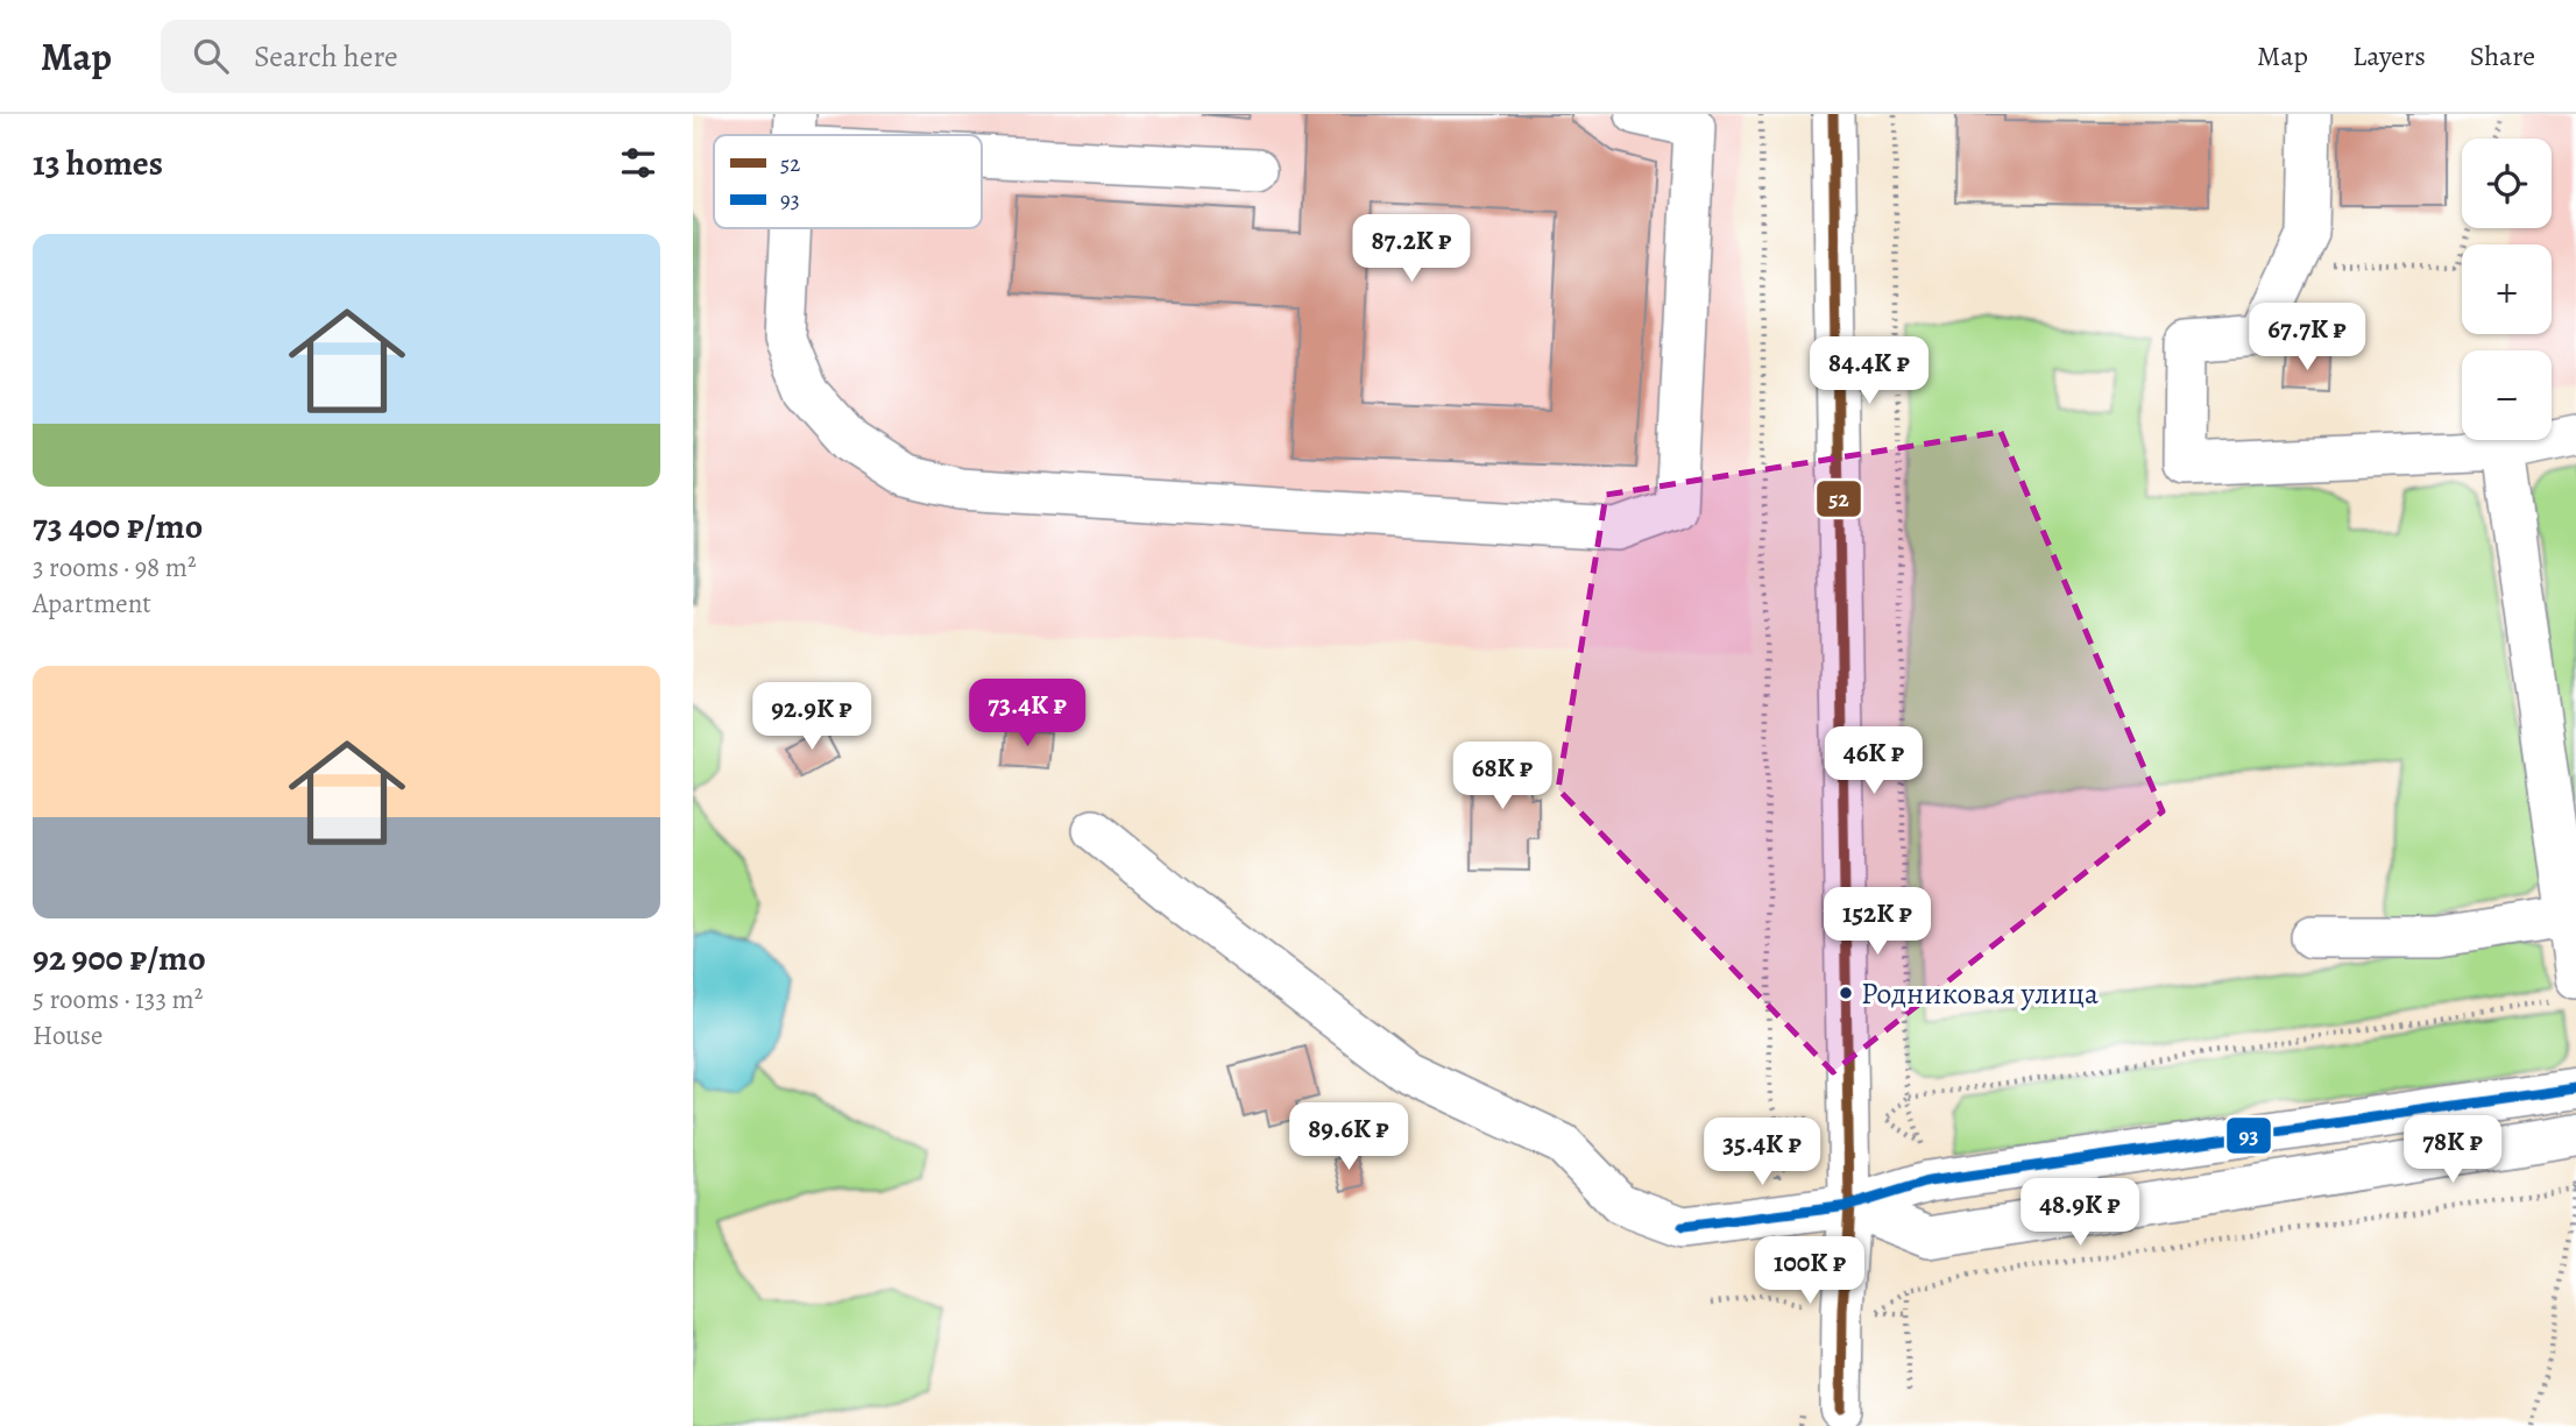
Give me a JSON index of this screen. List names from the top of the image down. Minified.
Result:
{"places":["Родниковая улица"],"lines":["transit line 52","transit line 93"],"legend":["52","93"],"page":{"header":"Map","search":"Search here","nav":["Map","Layers","Share"],"heading":"13 homes","map_buttons":["+","−"],"list":[{"name":"73 400 ₽/mo","note":"3 rooms · 98 m² · Apartment"},{"name":"92 900 ₽/mo","note":"5 rooms · 133 m² · House"}],"price":["87.2K ₽","67.7K ₽","84.4K ₽","73.4K ₽","92.9K ₽","46K ₽","68K ₽","152K ₽","89.6K ₽","78K ₽","35.4K ₽","48.9K ₽","100K ₽"]}}
